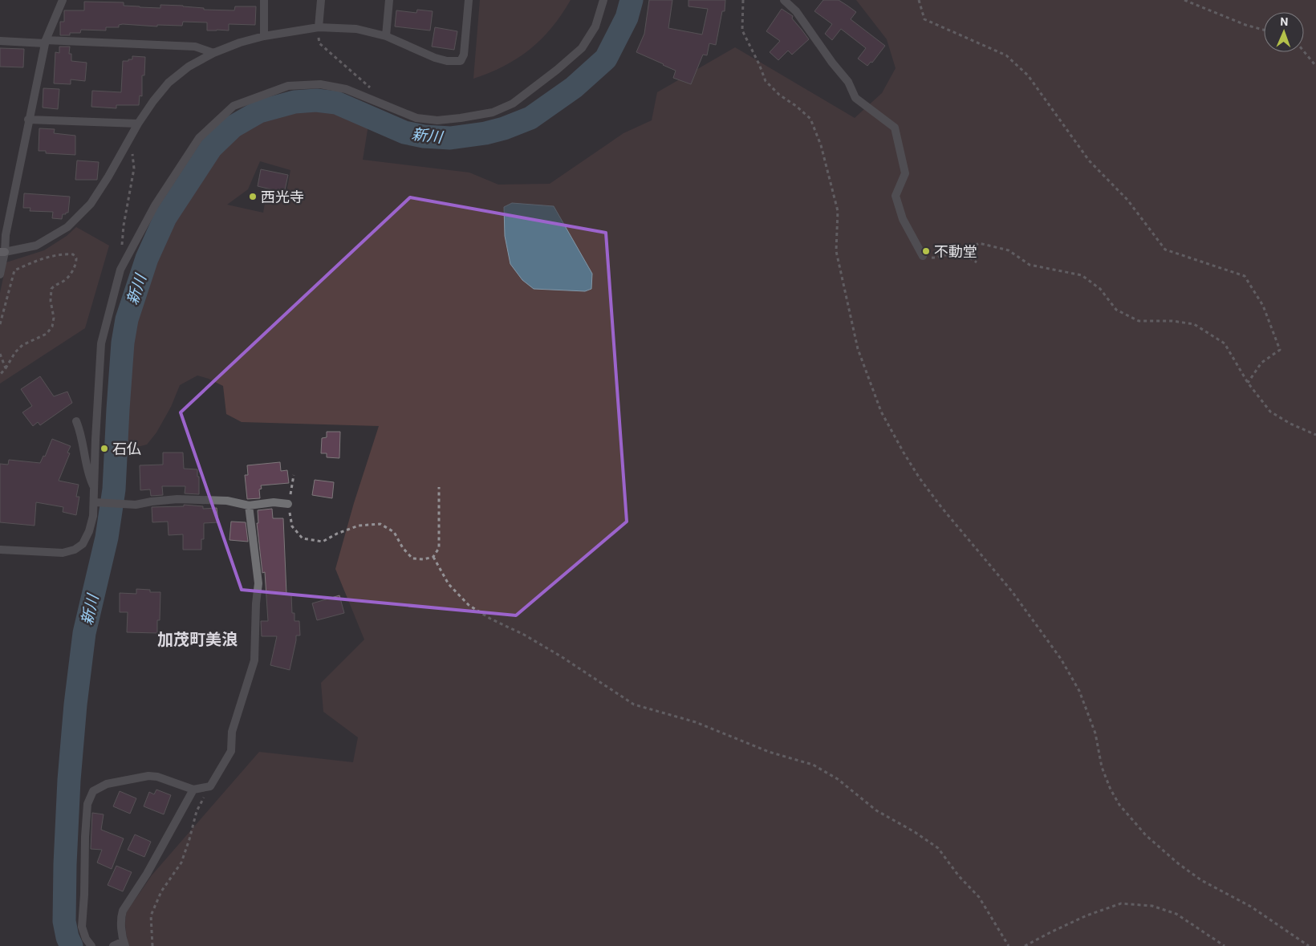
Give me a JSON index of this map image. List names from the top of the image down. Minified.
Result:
{"districts":["加茂町美浪"],"water":["新川"],"places":["西光寺","不動堂","石仏"],"north":"top"}
